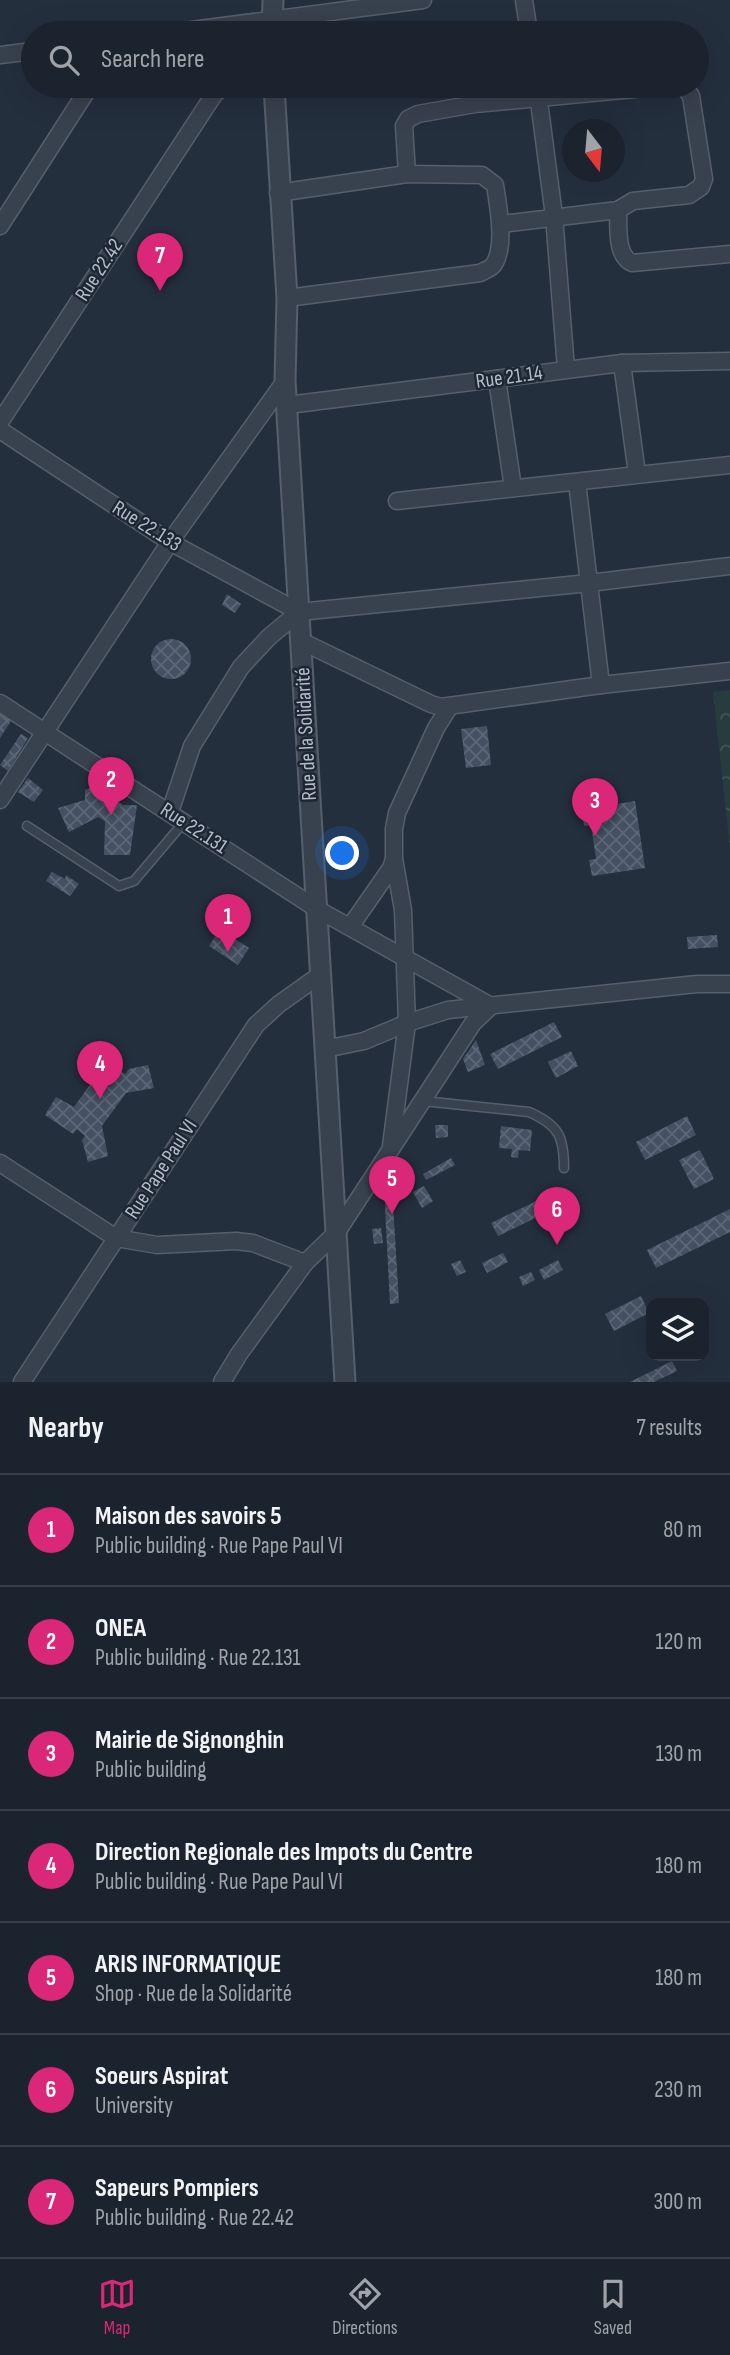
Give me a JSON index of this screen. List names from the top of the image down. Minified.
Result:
{"streets":{"street":["Rue 22.42","Rue 21.14","Rue 22.133","Rue de la Solidarité","Rue 22.131","Rue Pape Paul VI"]},"crossings":[["Rue 21.14","Rue de la Solidarité"],["Rue 22.133","Rue de la Solidarité"],["Rue de la Solidarité","Rue 22.131"],["Rue de la Solidarité","Rue Pape Paul VI"]],"north":"bottom","page":{"search":"Search here","pins":["7","2","3","1","4","5","6"],"heading":["Nearby","7 results"],"list":[{"mark":"1","name":"Maison des savoirs 5","note":"Public building · Rue Pape Paul VI","value":"80 m"},{"mark":"2","name":"ONEA","note":"Public building · Rue 22.131","value":"120 m"},{"mark":"3","name":"Mairie de Signonghin","note":"Public building","value":"130 m"},{"mark":"4","name":"Direction Regionale des Impots du Centre","note":"Public building · Rue Pape Paul VI","value":"180 m"},{"mark":"5","name":"ARIS INFORMATIQUE","note":"Shop · Rue de la Solidarité","value":"180 m"},{"mark":"6","name":"Soeurs Aspirat","note":"University","value":"230 m"},{"mark":"7","name":"Sapeurs Pompiers","note":"Public building · Rue 22.42","value":"300 m"}],"nav":["Map","Directions","Saved"]}}
